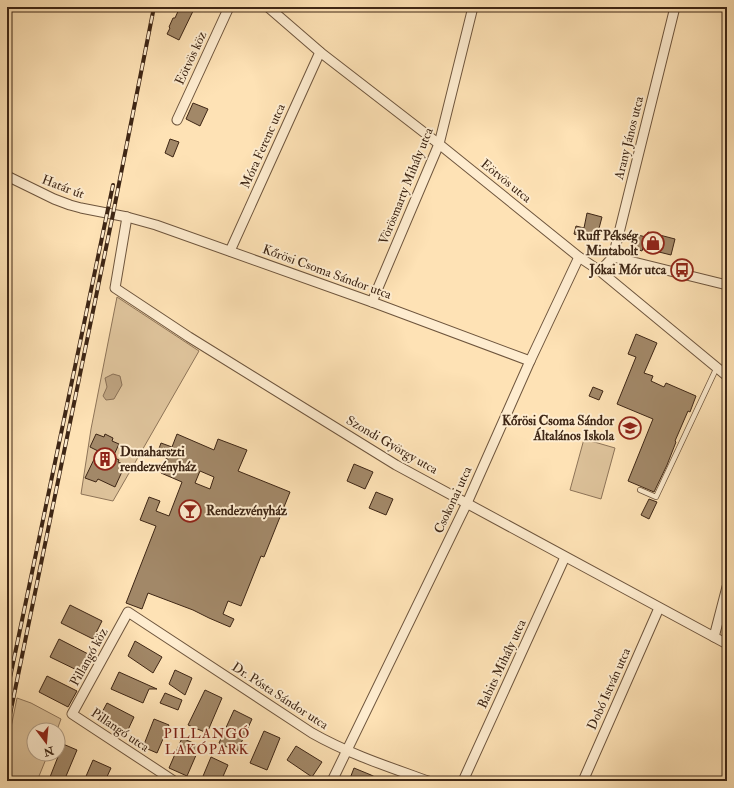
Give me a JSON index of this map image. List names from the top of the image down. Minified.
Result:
{"streets":{"street":["Eötvös köz","Arany János utca","Móra Ferenc utca","Eötvös utca","Vörösmarty Mihály utca","Határ út","Kőrösi Csoma Sándor utca","Szondi György utca","Csokonai utca","Pillangó köz","Babits Mihály utca","Dobó István utca","Dr. Pósta Sándor utca","Pillangó utca"]},"crossings":[["Arany János utca","Eötvös utca"],["Móra Ferenc utca","Eötvös utca"],["Móra Ferenc utca","Kőrösi Csoma Sándor utca"],["Eötvös utca","Vörösmarty Mihály utca"],["Eötvös utca","Csokonai utca"],["Vörösmarty Mihály utca","Kőrösi Csoma Sándor utca"],["Határ út","Kőrösi Csoma Sándor utca"],["Kőrösi Csoma Sándor utca","Szondi György utca"],["Kőrösi Csoma Sándor utca","Csokonai utca"],["Szondi György utca","Csokonai utca"],["Szondi György utca","Babits Mihály utca"],["Szondi György utca","Dobó István utca"],["Csokonai utca","Dr. Pósta Sándor utca"],["Pillangó köz","Dr. Pósta Sándor utca"],["Pillangó köz","Pillangó utca"]],"districts":["PILLANGÓ LAKÓPARK"],"places":{"shop":["Ruff Pékség Mintabolt"],"bus stop":["Jókai Mór utca"],"school or university":["Kőrösi Csoma Sándor Általános Iskola"],"building":["Dunaharszti rendezvényház"],"bar":["Rendezvényház"]},"north":"bottom"}
